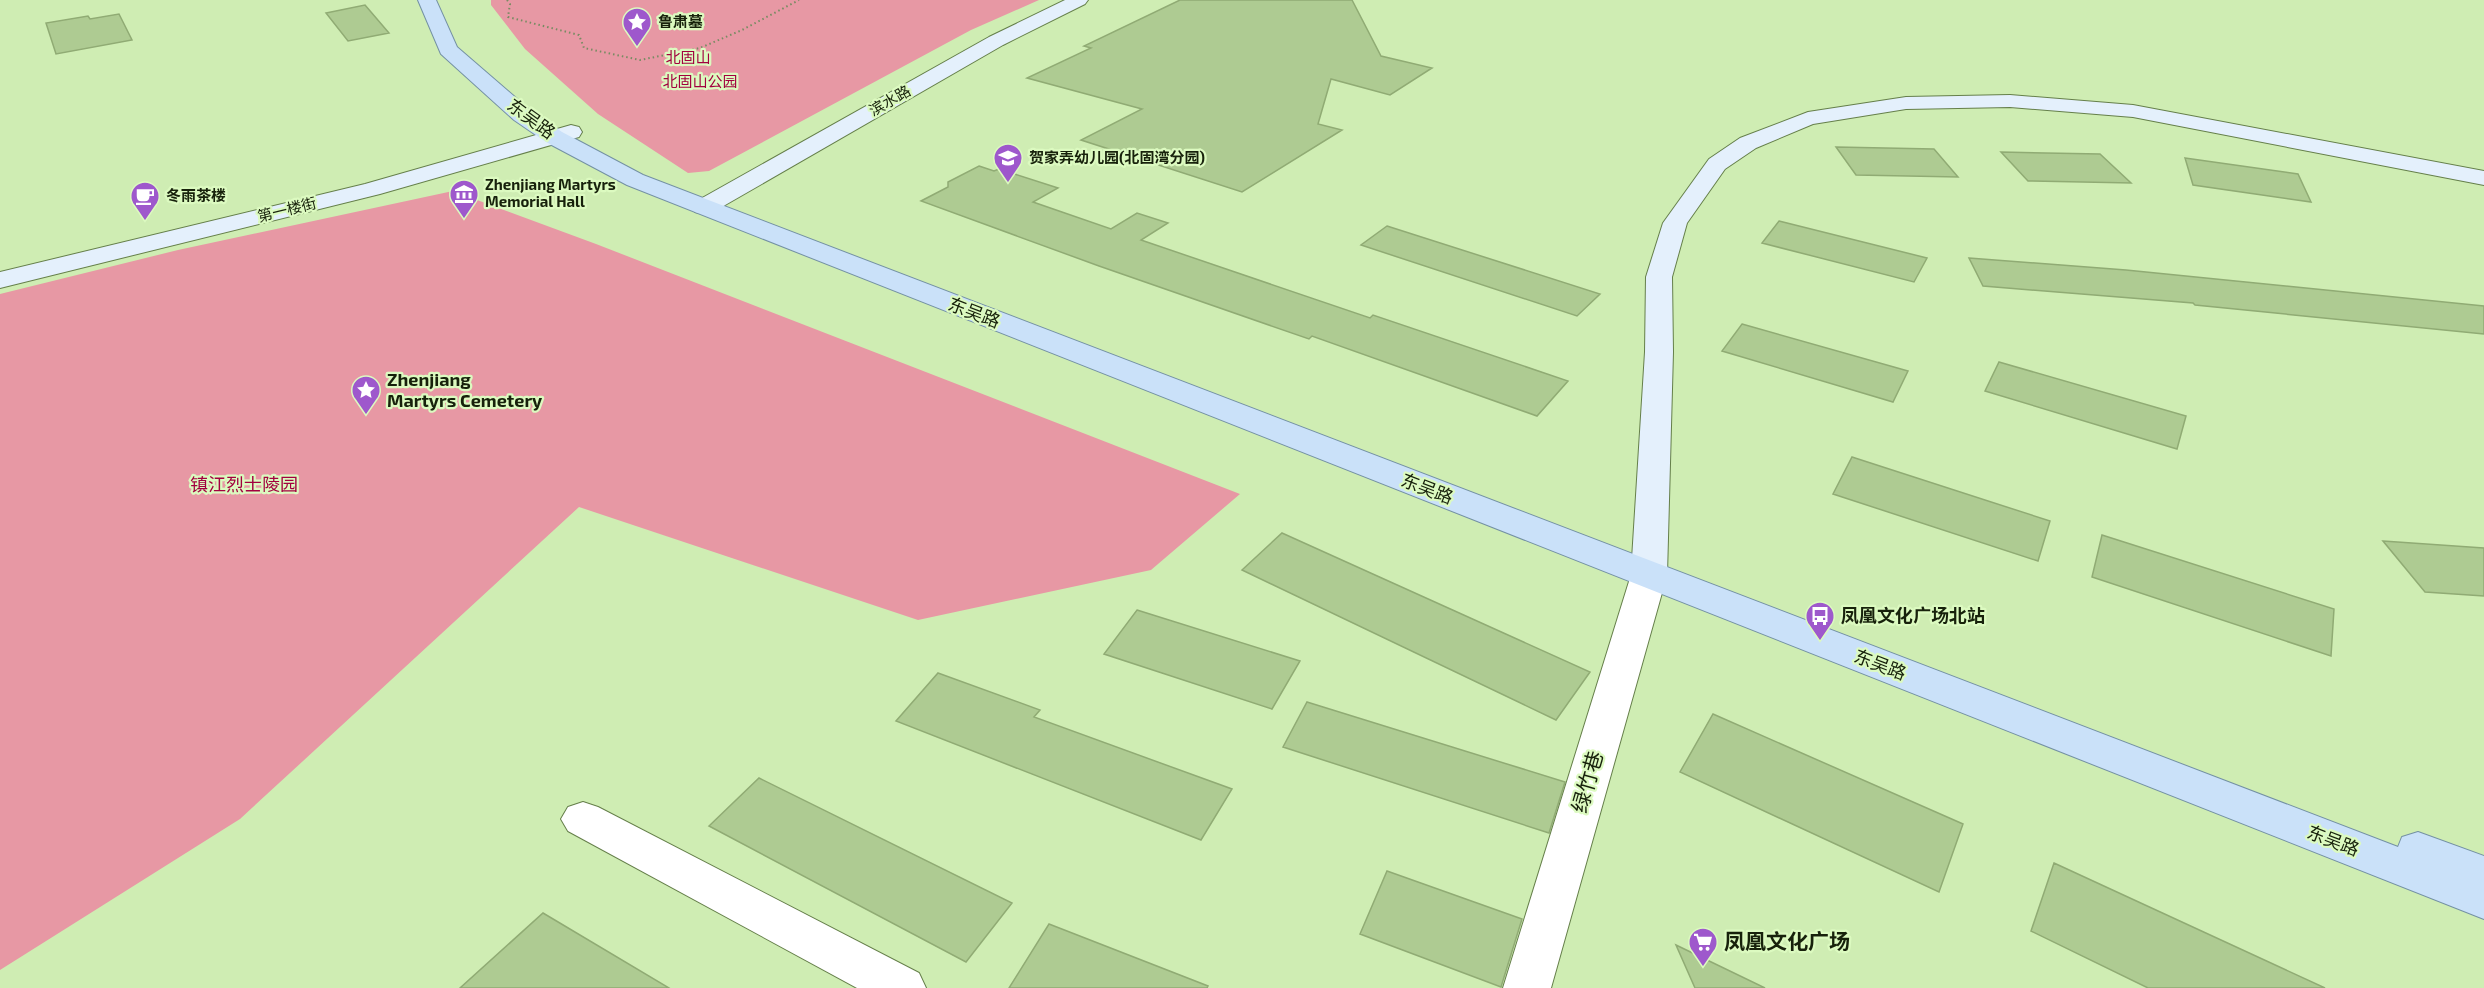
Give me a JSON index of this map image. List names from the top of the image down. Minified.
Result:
{"streets":{"main road":["东吴路"],"street":["滨水路","第一楼街","绿竹巷"]},"crossings":[["滨水路","东吴路"],["东吴路","第一楼街"],["东吴路","绿竹巷"]],"parks":["北固山","北固山公园","镇江烈士陵园"],"places":{"place":["鲁肃墓","Zhenjiang Martyrs Cemetery"],"school or university":["贺家弄幼儿园(北固湾分园)"],"museum":["Zhenjiang Martyrs Memorial Hall"],"cafe":["冬雨茶楼"],"bus stop":["凤凰文化广场北站"],"supermarket":["凤凰文化广场"]}}
